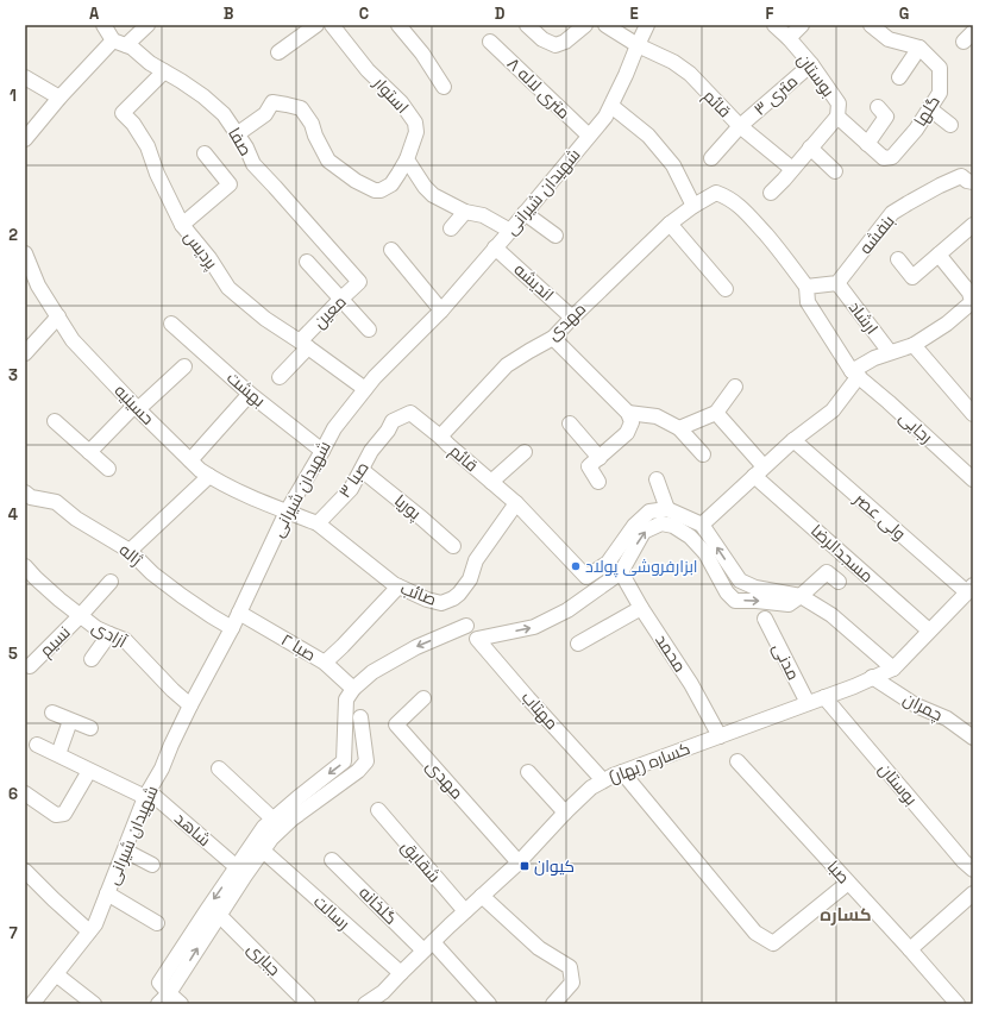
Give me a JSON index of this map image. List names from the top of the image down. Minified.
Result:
{"streets":{"street":["بوستان","۸ متری لاله","استوار","۳ متری","قائم","گلها","صفا","شهیدان شیرانی","بنفشه","پردیس","اندیشه","معین","ارشاد","مهدی","بهشت","حسینیه","رجایی","صبا ۳","پوریا","ولی عصر","مسجدالرضا","ژاله","صائب","آزادی","نسیم","صبا ۲","محمد","مدنی","چمران","مهتاب","کساره (بهار)","شاهد","شقایق","صبا","گلخانه","رسالت","جباری"]},"crossings":[["بوستان","۳ متری"],["بوستان","قائم"],["بوستان","گلها"],["بوستان","کساره (بهار)"],["۸ متری لاله","شهیدان شیرانی"],["۳ متری","قائم"],["قائم","شهیدان شیرانی"],["قائم","مهدی"],["قائم","صبا ۳"],["قائم","صائب"],["صفا","پردیس"],["صفا","معین"],["شهیدان شیرانی","پردیس"],["شهیدان شیرانی","اندیشه"],["شهیدان شیرانی","بهشت"],["شهیدان شیرانی","حسینیه"],["شهیدان شیرانی","ژاله"],["شهیدان شیرانی","آزادی"],["شهیدان شیرانی","صبا ۲"],["شهیدان شیرانی","شاهد"],["بنفشه","ارشاد"],["پردیس","معین"],["اندیشه","مهدی"],["مهدی","کساره (بهار)"],["صبا ۳","پوریا"],["صبا ۳","صائب"],["ولی عصر","کساره (بهار)"],["مسجدالرضا","کساره (بهار)"],["آزادی","نسیم"],["محمد","مهتاب"],["محمد","کساره (بهار)"],["مدنی","کساره (بهار)"],["چمران","کساره (بهار)"],["مهتاب","کساره (بهار)"],["کساره (بهار)","شقایق"],["کساره (بهار)","گلخانه"],["کساره (بهار)","رسالت"]],"districts":["کساره"],"places":{"other":["ابزارفروشی پولاد"],"transit":["کیوان"]},"grid":{"columns":["A","B","C","D","E","F","G"],"rows":["1","2","3","4","5","6","7"]}}
